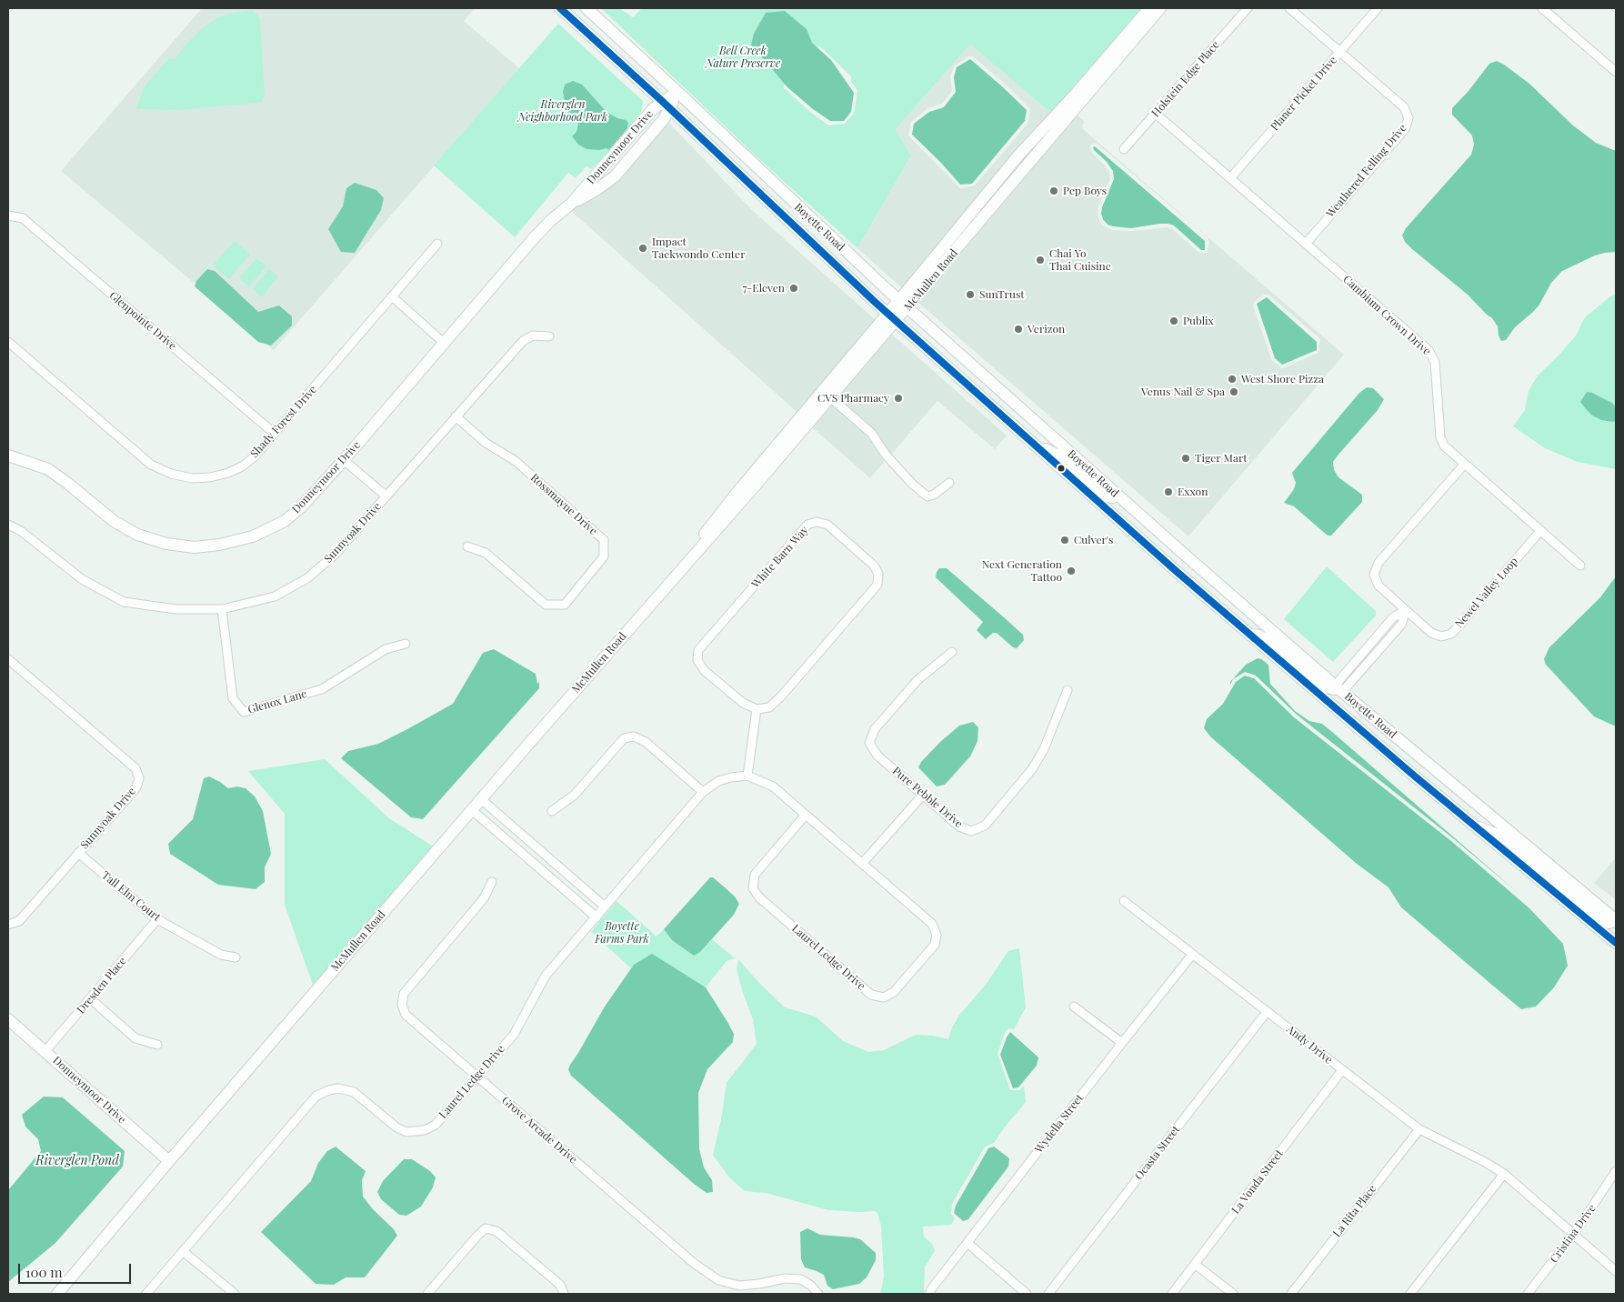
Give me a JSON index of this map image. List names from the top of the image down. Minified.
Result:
{"streets":{"street":["Holstein Edge Place","Planer Picket Drive","Donneymoor Drive","Weathered Felling Drive","Boyette Road","McMullen Road","Cambium Crown Drive","Glenpointe Drive","Shady Forest Drive","Rossmayne Drive","Sunnyoak Drive","White Barn Way","Newel Valley Loop","Glenox Lane","Pure Pebble Drive","Tall Elm Court","Laurel Ledge Drive","Dresden Place","Andy Drive","Wydella Street","Grove Arcade Drive","Ocasta Street","La Vonda Street","La Rita Place","Cristina Drive"]},"crossings":[["Holstein Edge Place","Cambium Crown Drive"],["Planer Picket Drive","Weathered Felling Drive"],["Planer Picket Drive","Cambium Crown Drive"],["Donneymoor Drive","Boyette Road"],["Donneymoor Drive","McMullen Road"],["Donneymoor Drive","Dresden Place"],["Weathered Felling Drive","Cambium Crown Drive"],["Boyette Road","McMullen Road"],["Cambium Crown Drive","Newel Valley Loop"],["Glenpointe Drive","Shady Forest Drive"],["Rossmayne Drive","Sunnyoak Drive"],["Sunnyoak Drive","Glenox Lane"],["Sunnyoak Drive","Tall Elm Court"],["Tall Elm Court","Dresden Place"],["Laurel Ledge Drive","Grove Arcade Drive"],["Andy Drive","Wydella Street"],["Andy Drive","Ocasta Street"],["Andy Drive","La Vonda Street"],["Andy Drive","La Rita Place"],["Andy Drive","Cristina Drive"]],"water":["Riverglen Pond"],"parks":["Bell Creek Nature Preserve","Riverglen Neighborhood Park","Boyette Farms Park"],"places":["Pep Boys","Impact Taekwondo Center","Chai Yo Thai Cuisine","7-Eleven","SunTrust","Publix","Verizon","West Shore Pizza","Venus Nail & Spa","CVS Pharmacy","Tiger Mart","Exxon","Culver's","Next Generation Tattoo"],"scale_bar":"100 m"}
